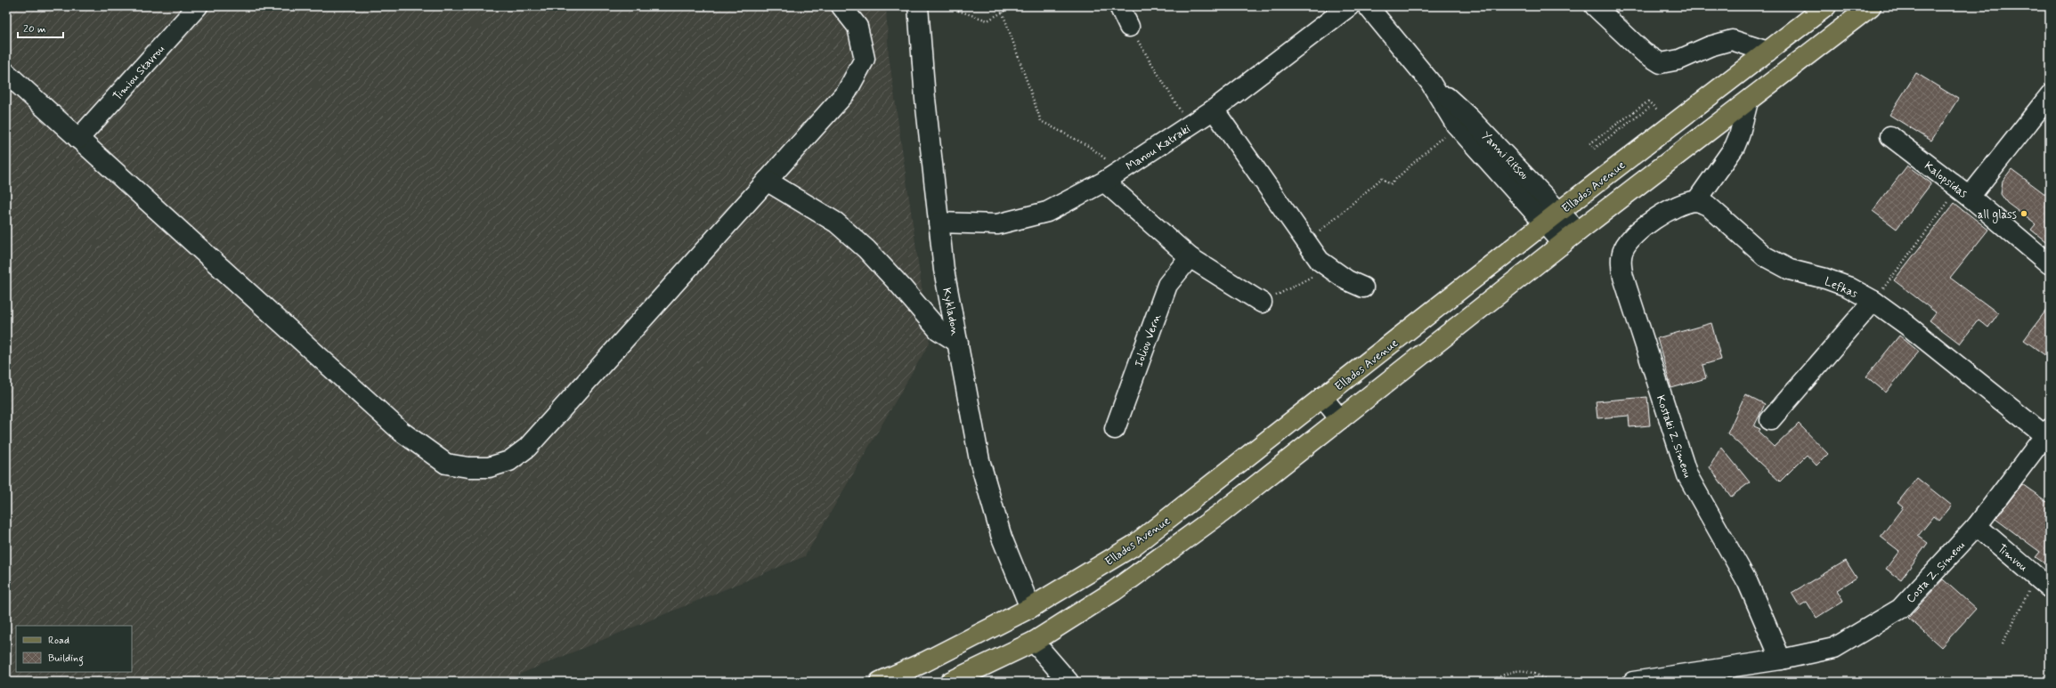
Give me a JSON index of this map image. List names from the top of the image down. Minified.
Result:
{"streets":{"main road":["Ellados Avenue"],"street":["Timiou Stavrou","Manou Katraki","Yanni Ritsou","Kalopsidas","Lefkas","Kykladon","Ioliou Vern","Kostaki Z. Simeou","Timvou","Costa Z. Simeou"]},"crossings":[["Manou Katraki","Kykladon"],["Yanni Ritsou","Ellados Avenue"],["Ellados Avenue","Kykladon"],["Lefkas","Kostaki Z. Simeou"],["Lefkas","Costa Z. Simeou"],["Kostaki Z. Simeou","Costa Z. Simeou"],["Timvou","Costa Z. Simeou"]],"places":["all glass"],"legend":["Road","Building"],"scale_bar":"20 m"}
